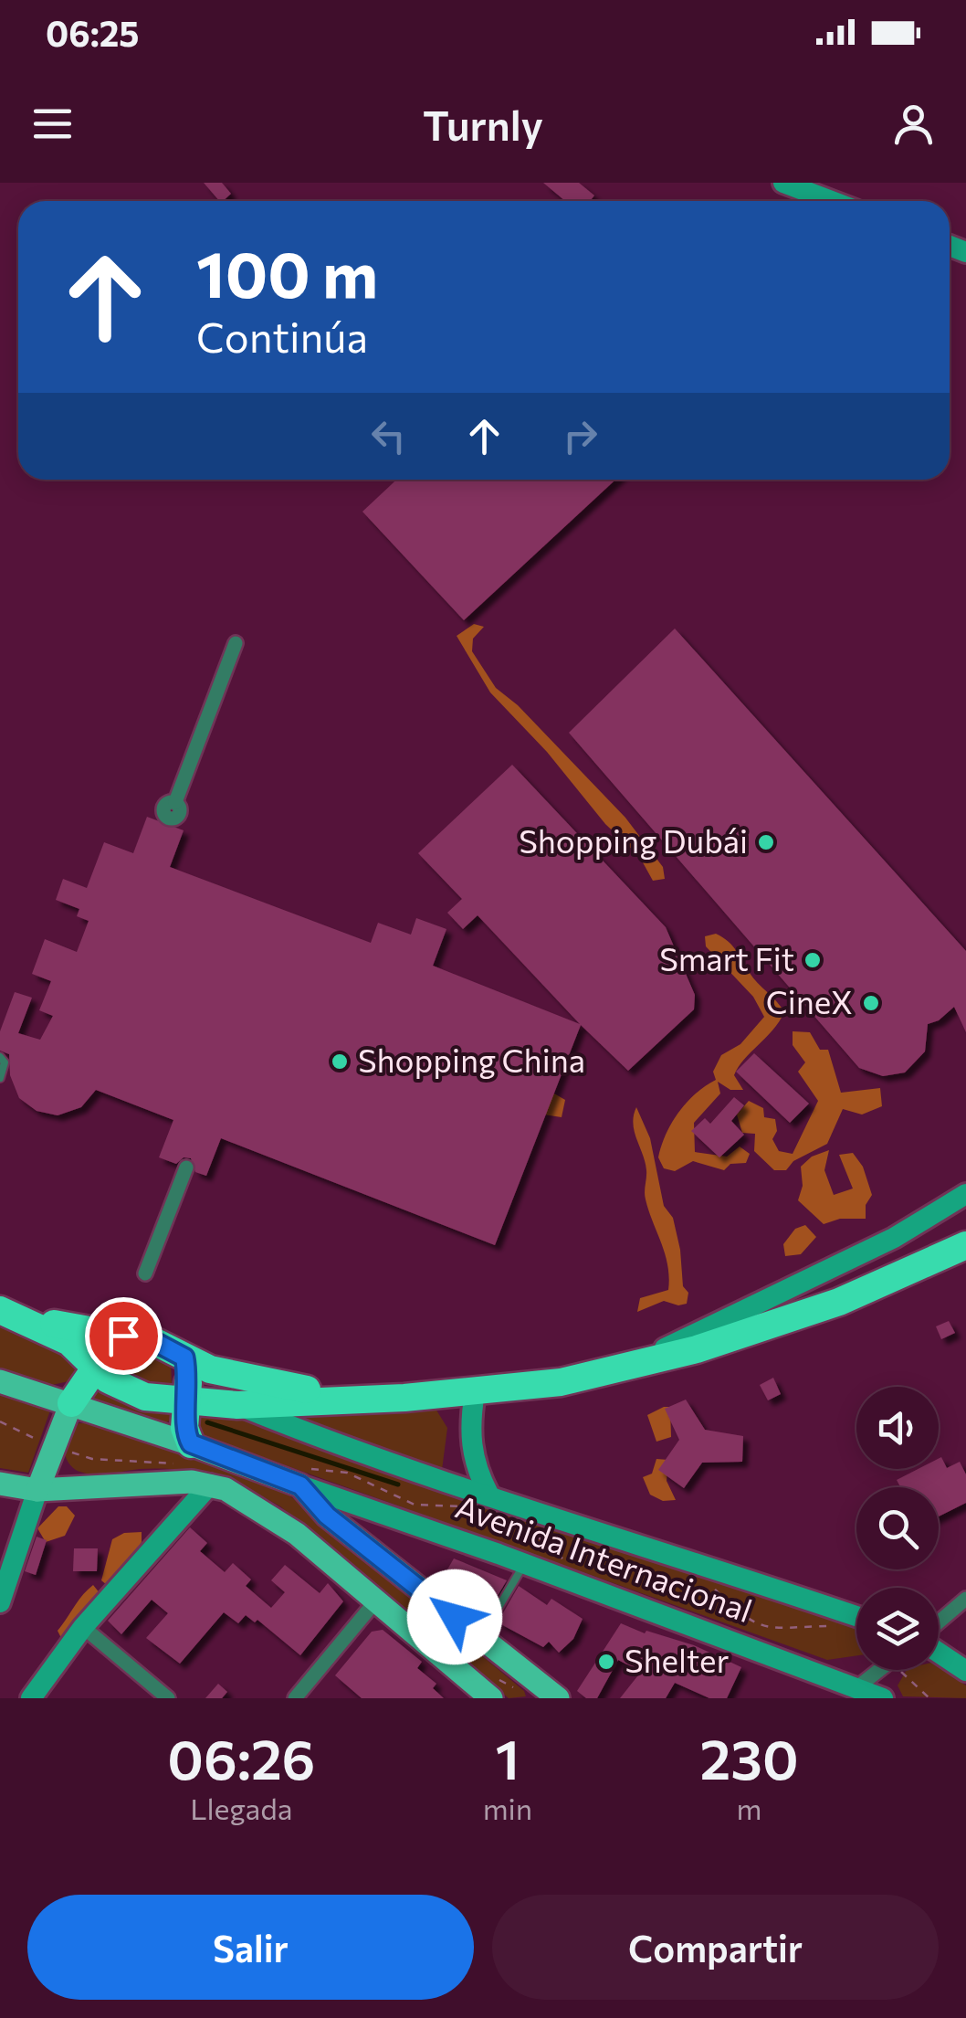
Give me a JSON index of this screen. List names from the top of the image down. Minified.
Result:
{"streets":{"main road":["Avenida Internacional"]},"places":["Shopping Dubái","Smart Fit","CineX","Shopping China","Shelter"],"page":{"status":"06:25","header":"Turnly","turn":["100 m","Continúa"],"eta":["06:26","Llegada","1","min","230","m"],"buttons":["Salir","Compartir"]}}
